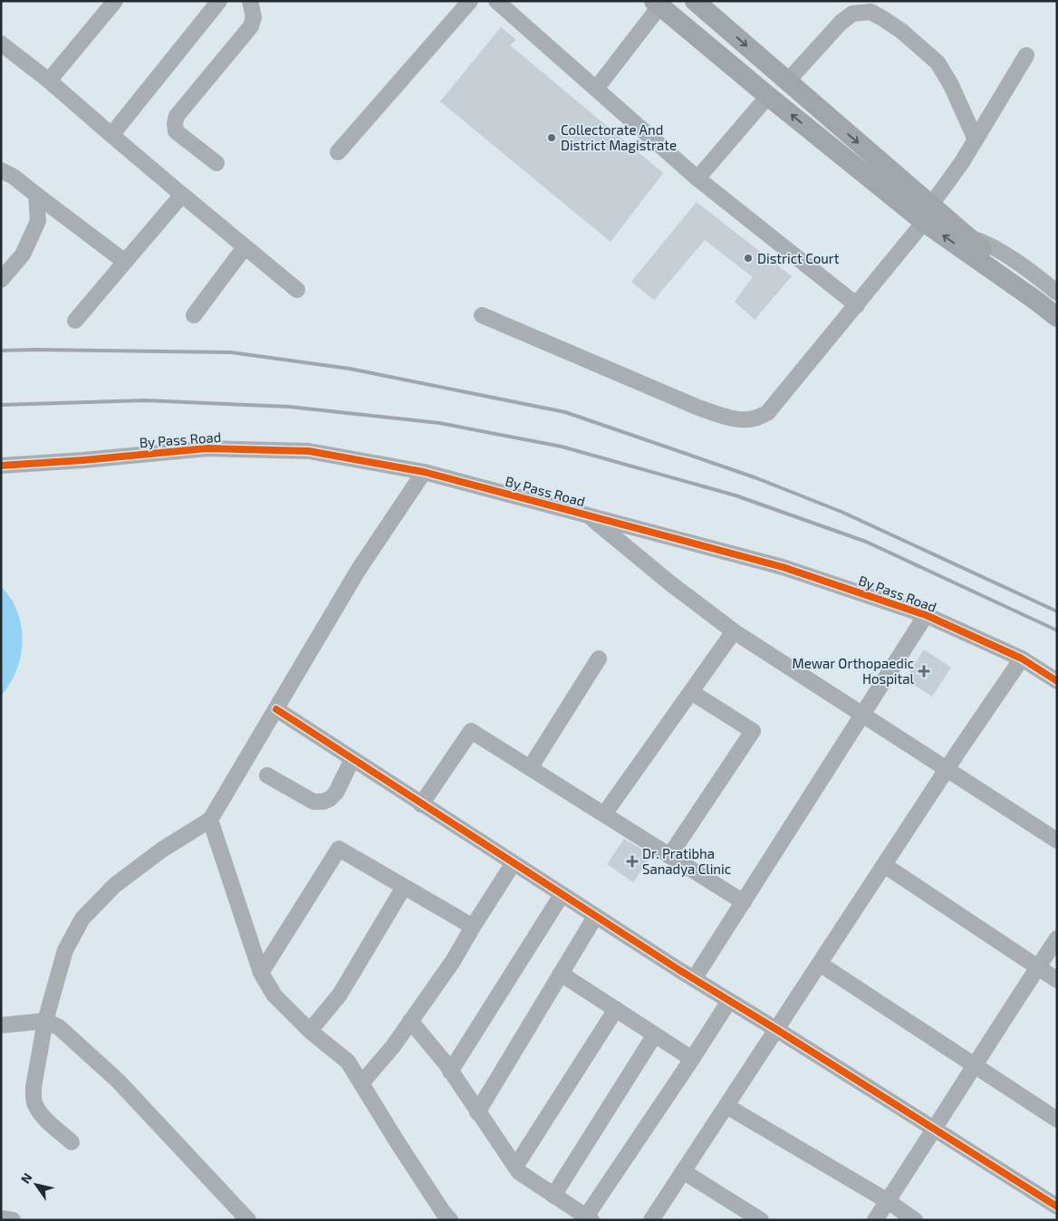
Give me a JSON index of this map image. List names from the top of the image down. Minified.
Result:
{"streets":{"street":["By Pass Road"]},"places":{"other":["Collectorate And District Magistrate","District Court"],"health":["Mewar Orthopaedic Hospital","Dr. Pratibha Sanadya Clinic"]},"north":"top left"}
